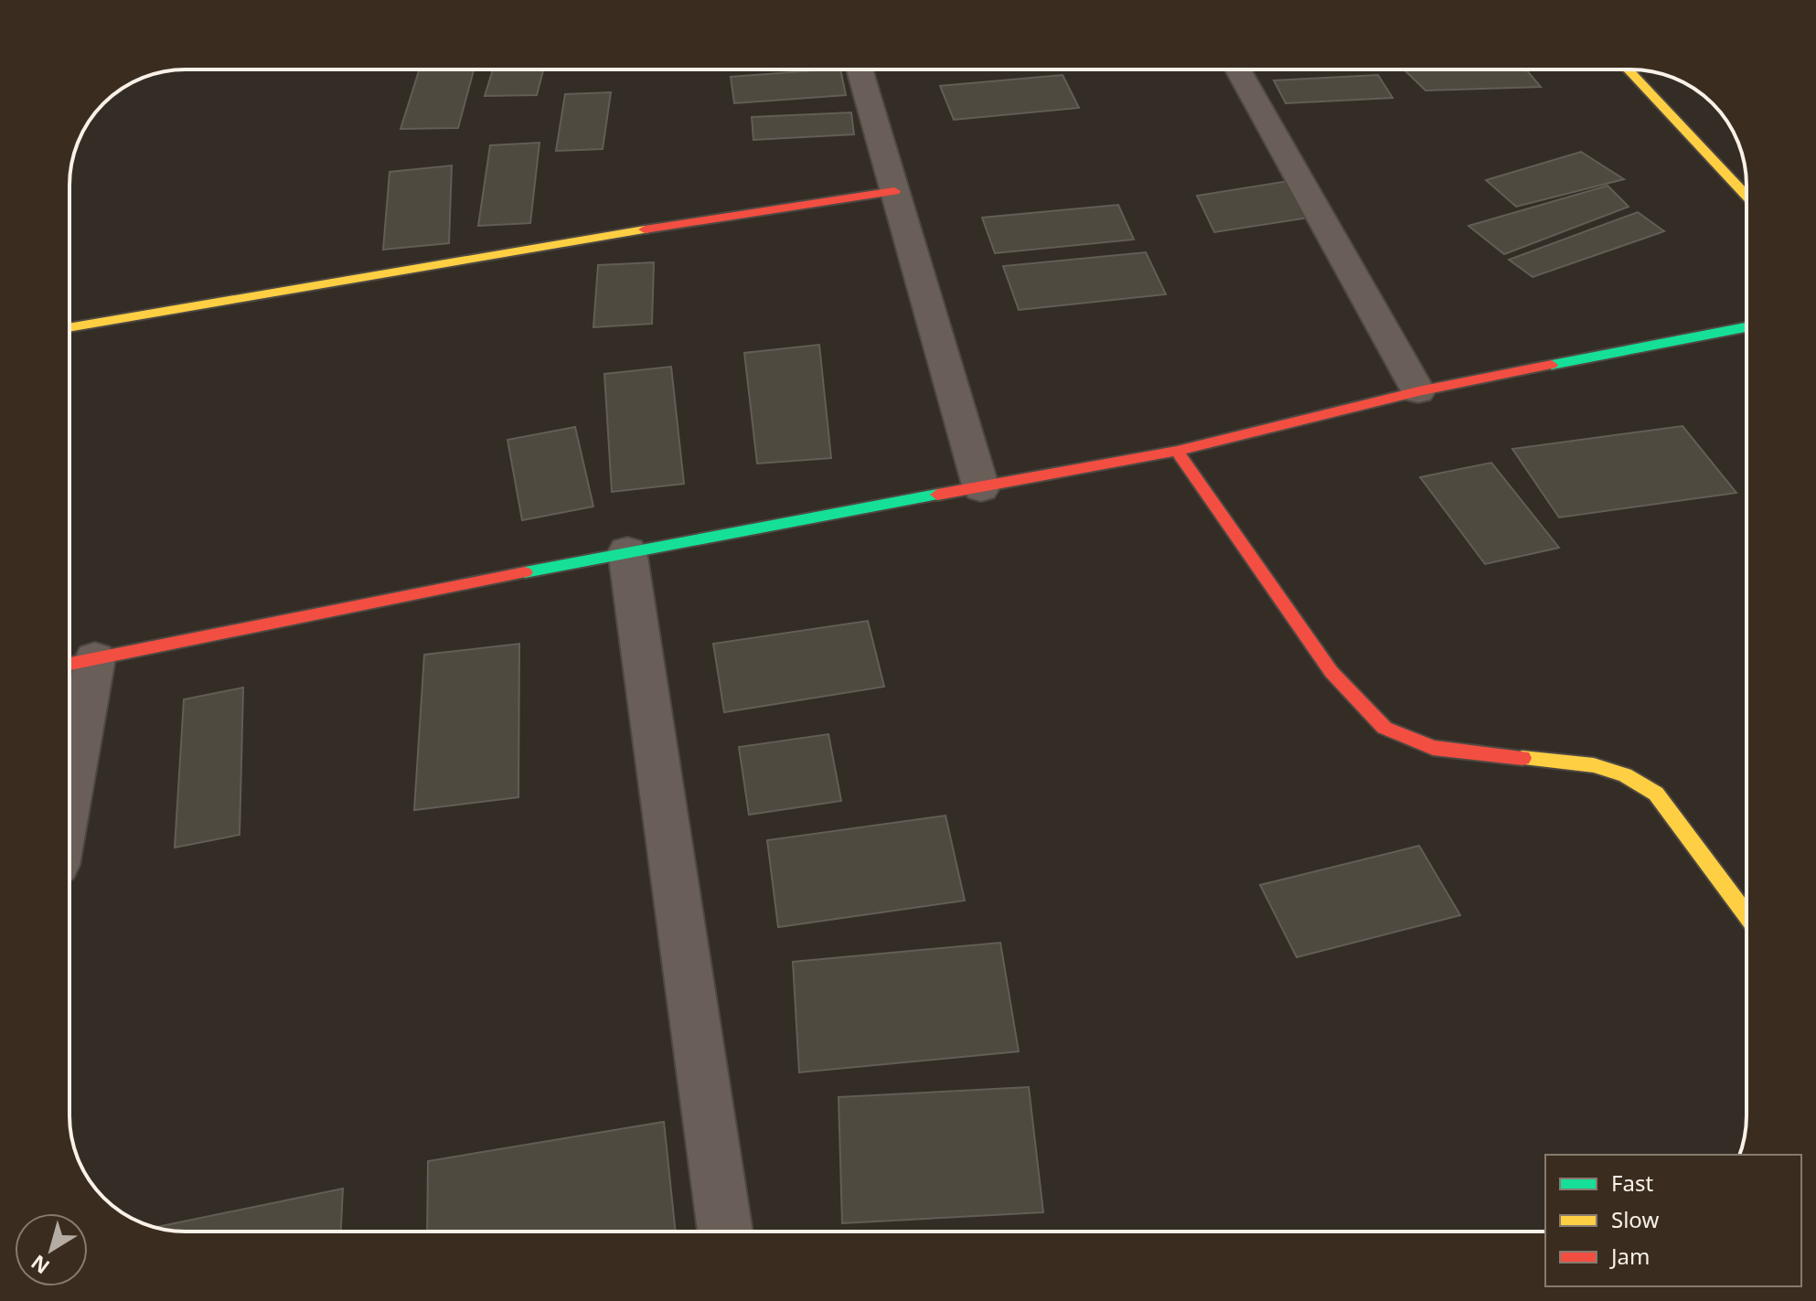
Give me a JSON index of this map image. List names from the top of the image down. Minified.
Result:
{"legend":["Fast","Slow","Jam"],"north":"bottom left"}
